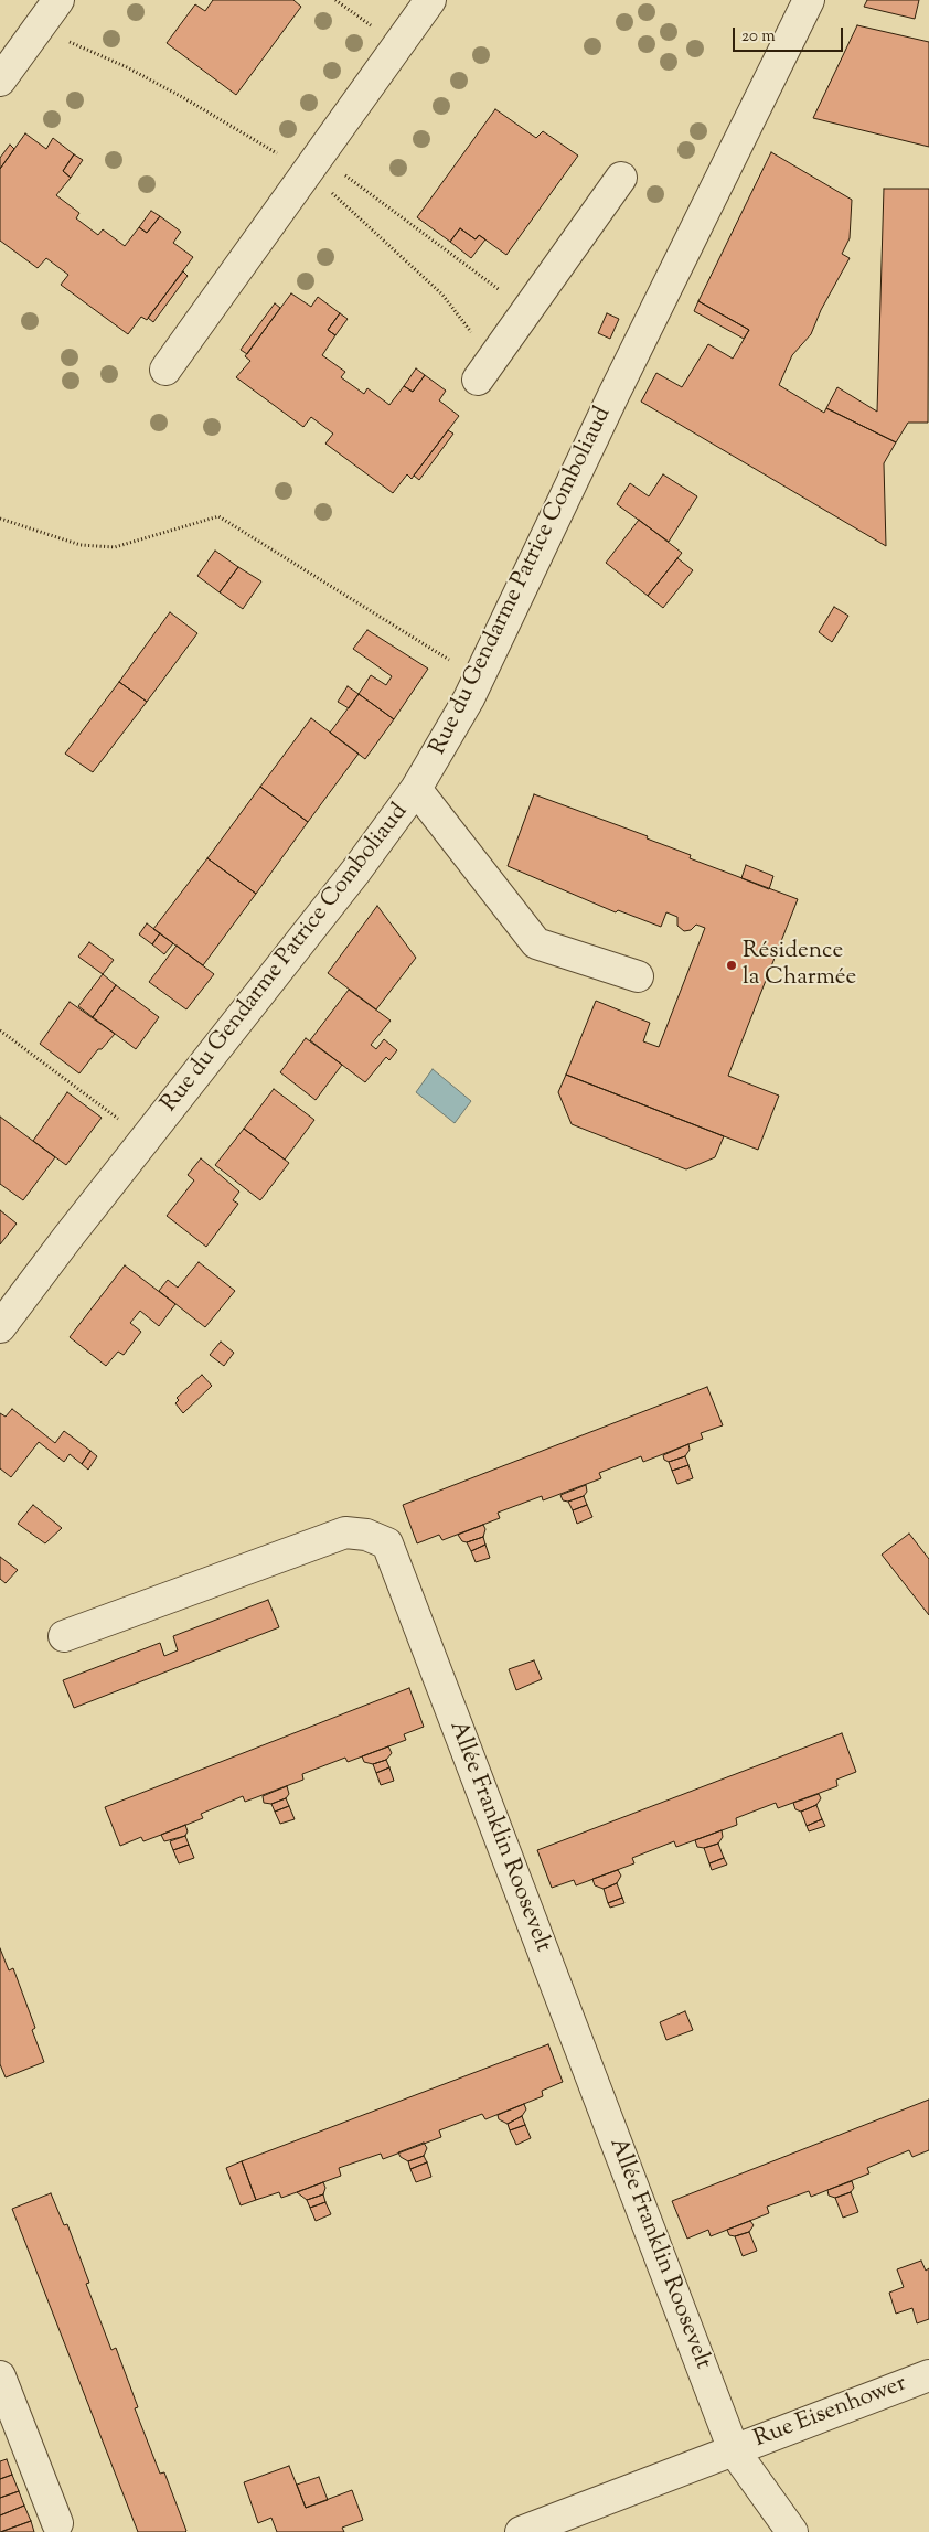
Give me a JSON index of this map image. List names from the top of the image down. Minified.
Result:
{"streets":{"street":["Rue du Gendarme Patrice Comboliaud","Allée Franklin Roosevelt","Rue Eisenhower"]},"crossings":[["Allée Franklin Roosevelt","Rue Eisenhower"]],"places":["Résidence la Charmée"],"scale_bar":"20 m"}
